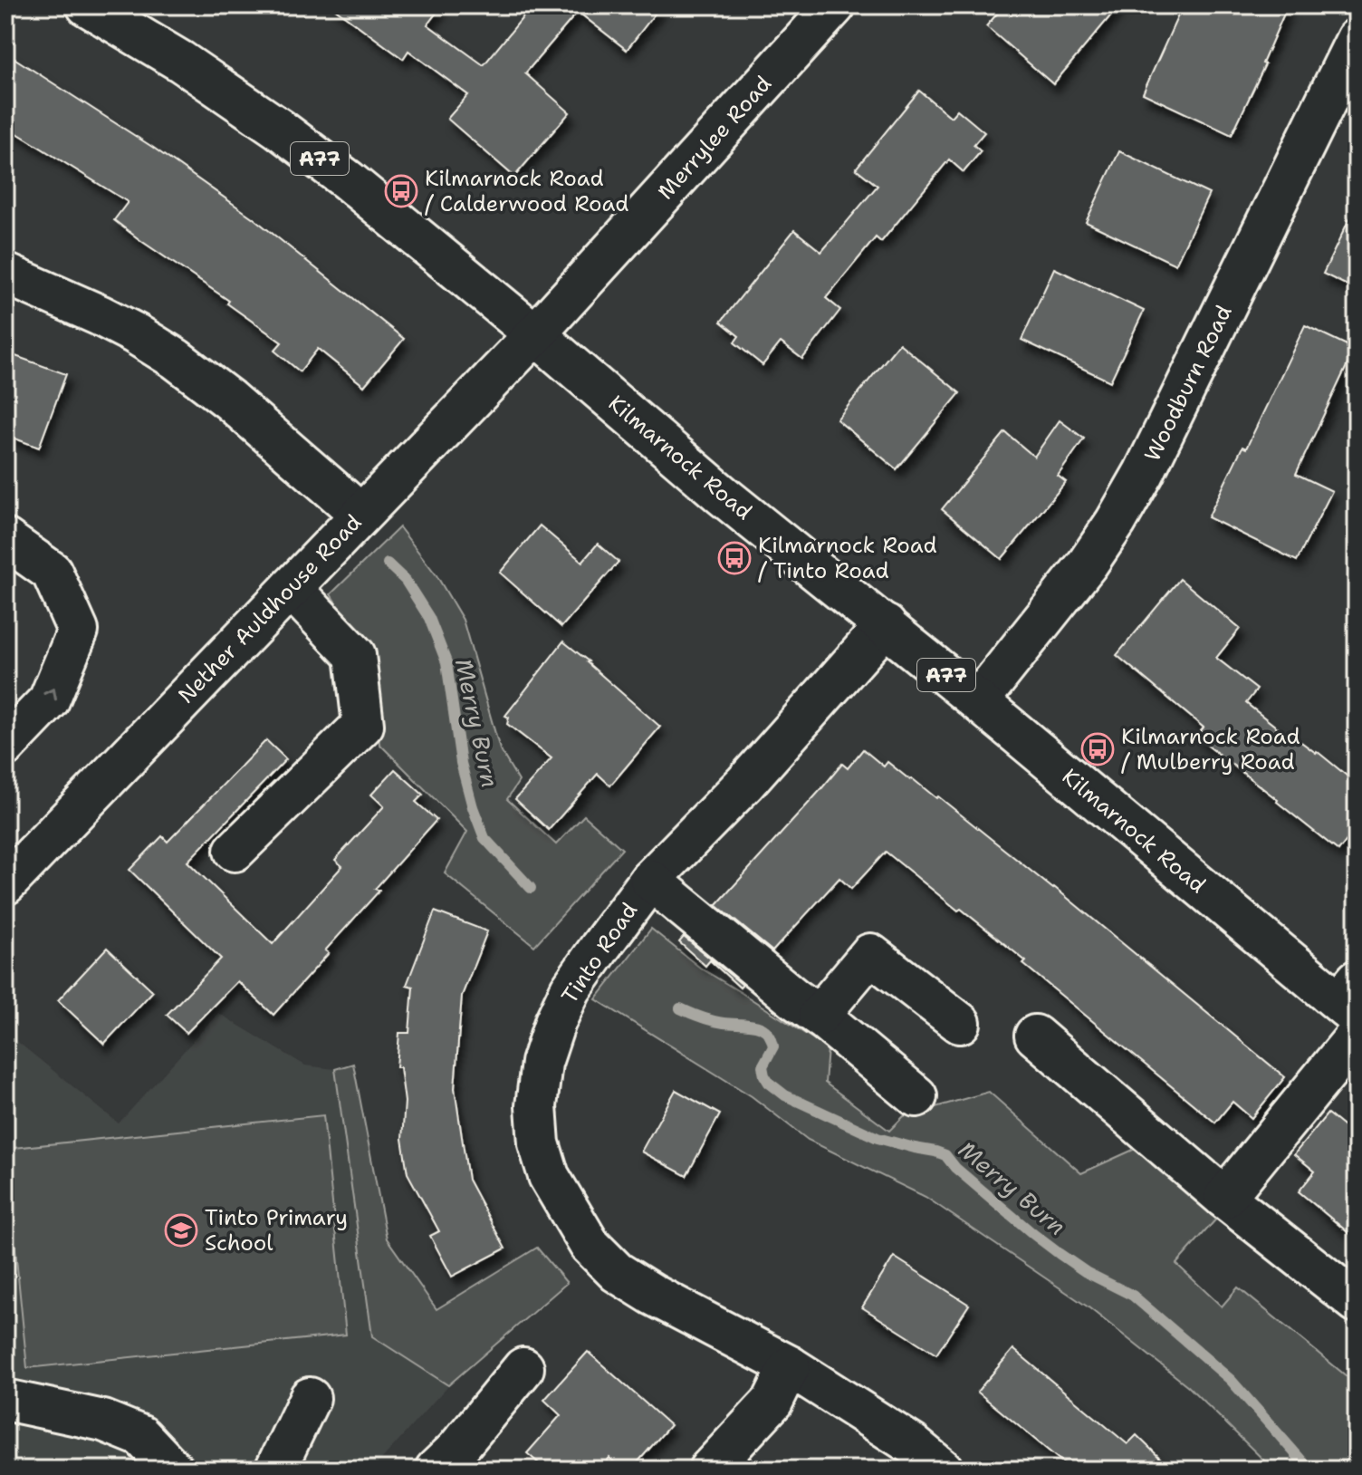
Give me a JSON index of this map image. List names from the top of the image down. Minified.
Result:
{"streets":{"main road":["Merrylee Road","A77","Woodburn Road","Kilmarnock Road","Nether Auldhouse Road","Tinto Road"]},"crossings":[["Merrylee Road","Kilmarnock Road"],["Merrylee Road","Nether Auldhouse Road"],["Woodburn Road","Kilmarnock Road"],["Kilmarnock Road","Nether Auldhouse Road"],["Kilmarnock Road","Tinto Road"]],"water":["Merry Burn"],"places":{"bus stop":["Kilmarnock Road / Calderwood Road","Kilmarnock Road / Tinto Road","Kilmarnock Road / Mulberry Road"],"school or university":["Tinto Primary School"]}}
